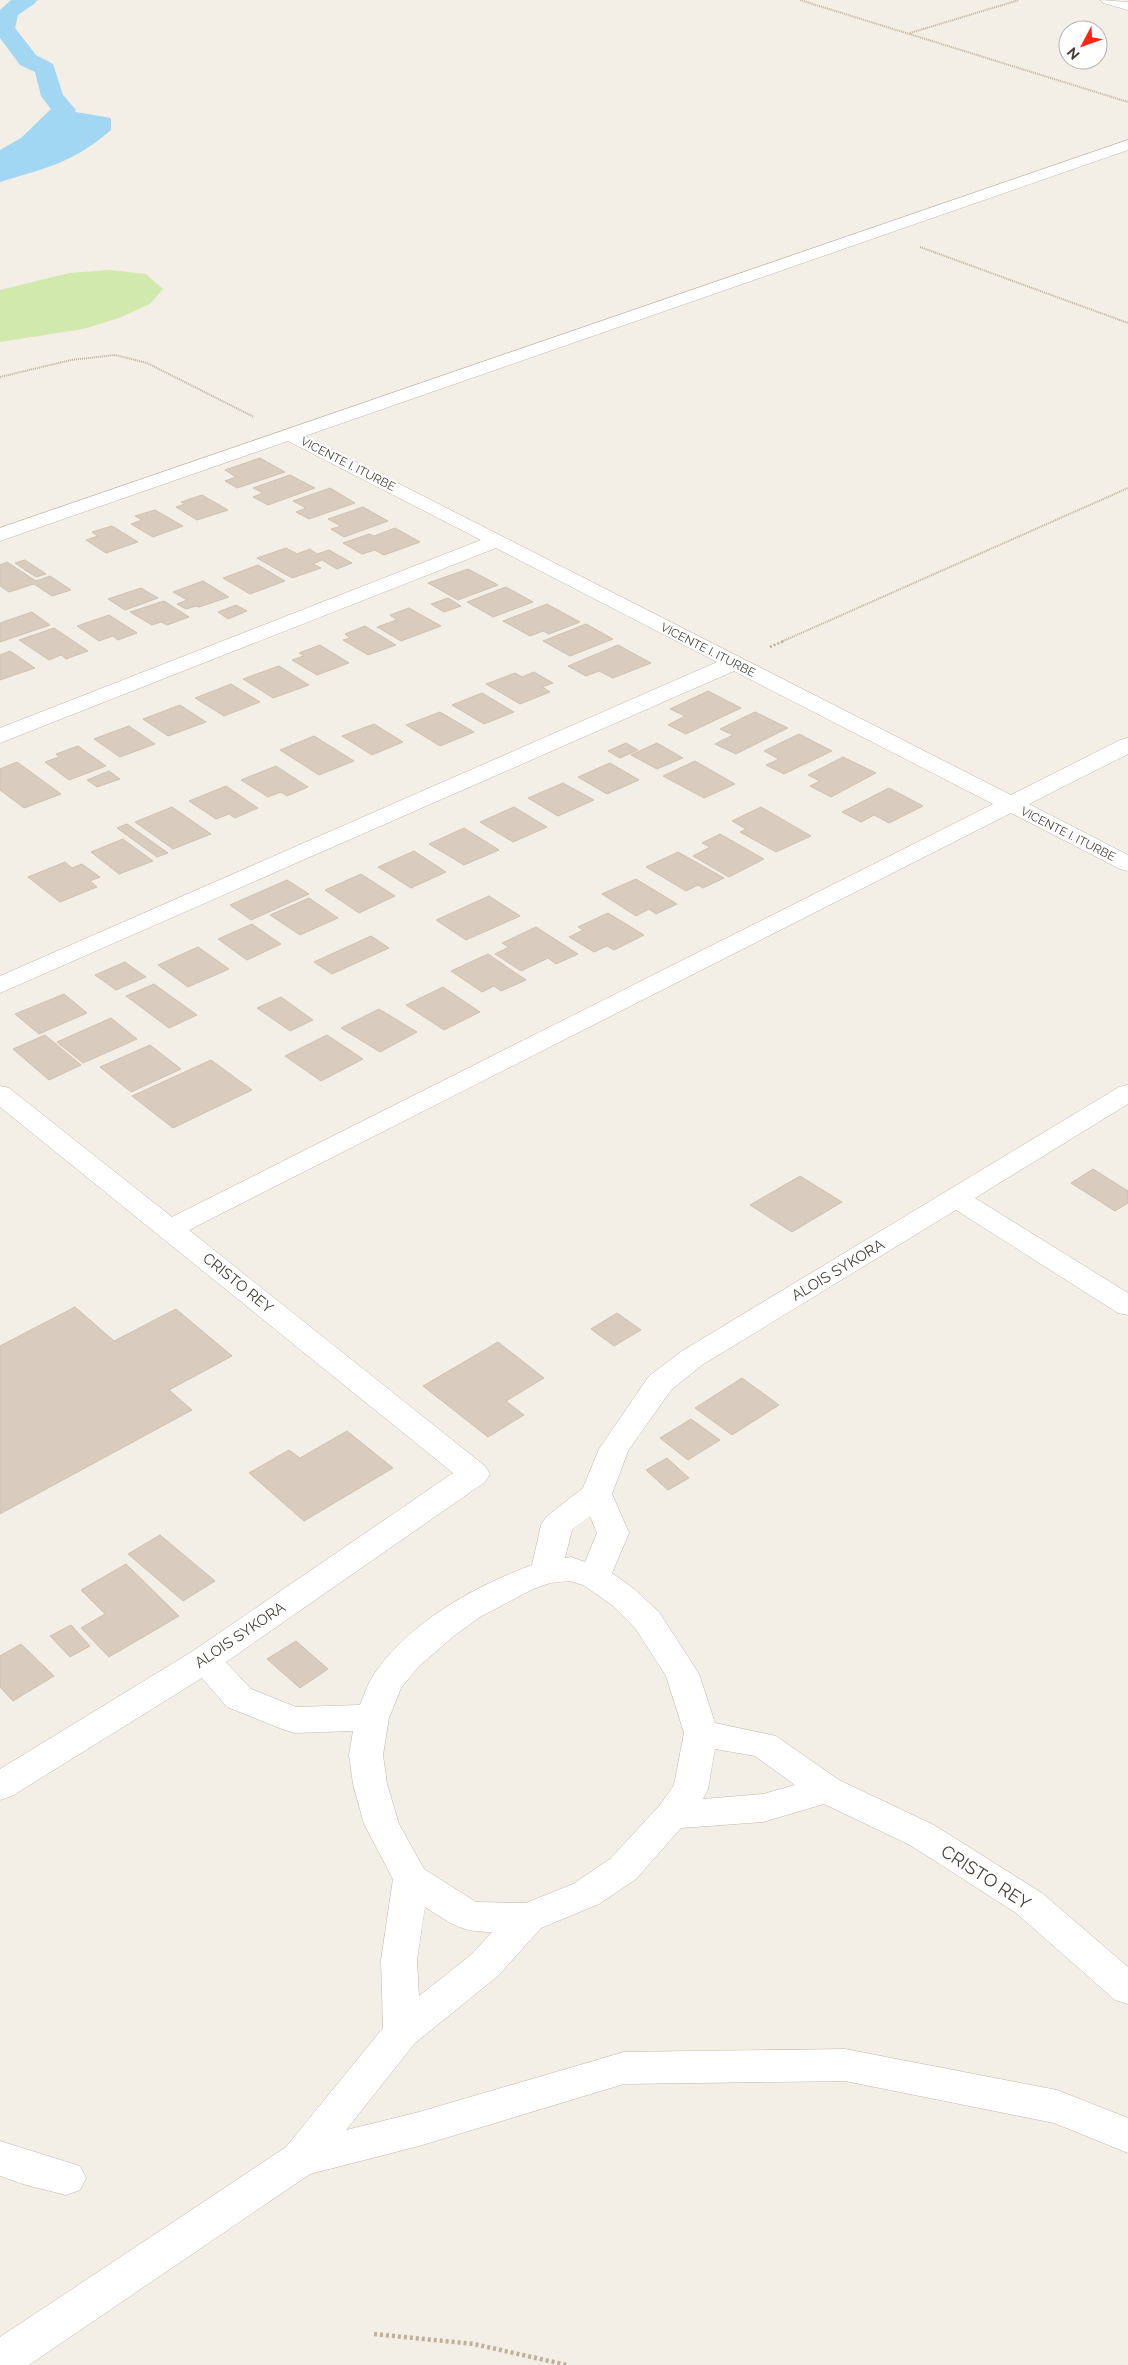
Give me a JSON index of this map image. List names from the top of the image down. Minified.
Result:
{"streets":{"street":["VICENTE I. ITURBE","ALOIS SYKORA","CRISTO REY"]},"crossings":[["ALOIS SYKORA","CRISTO REY"]],"north":"bottom left"}
